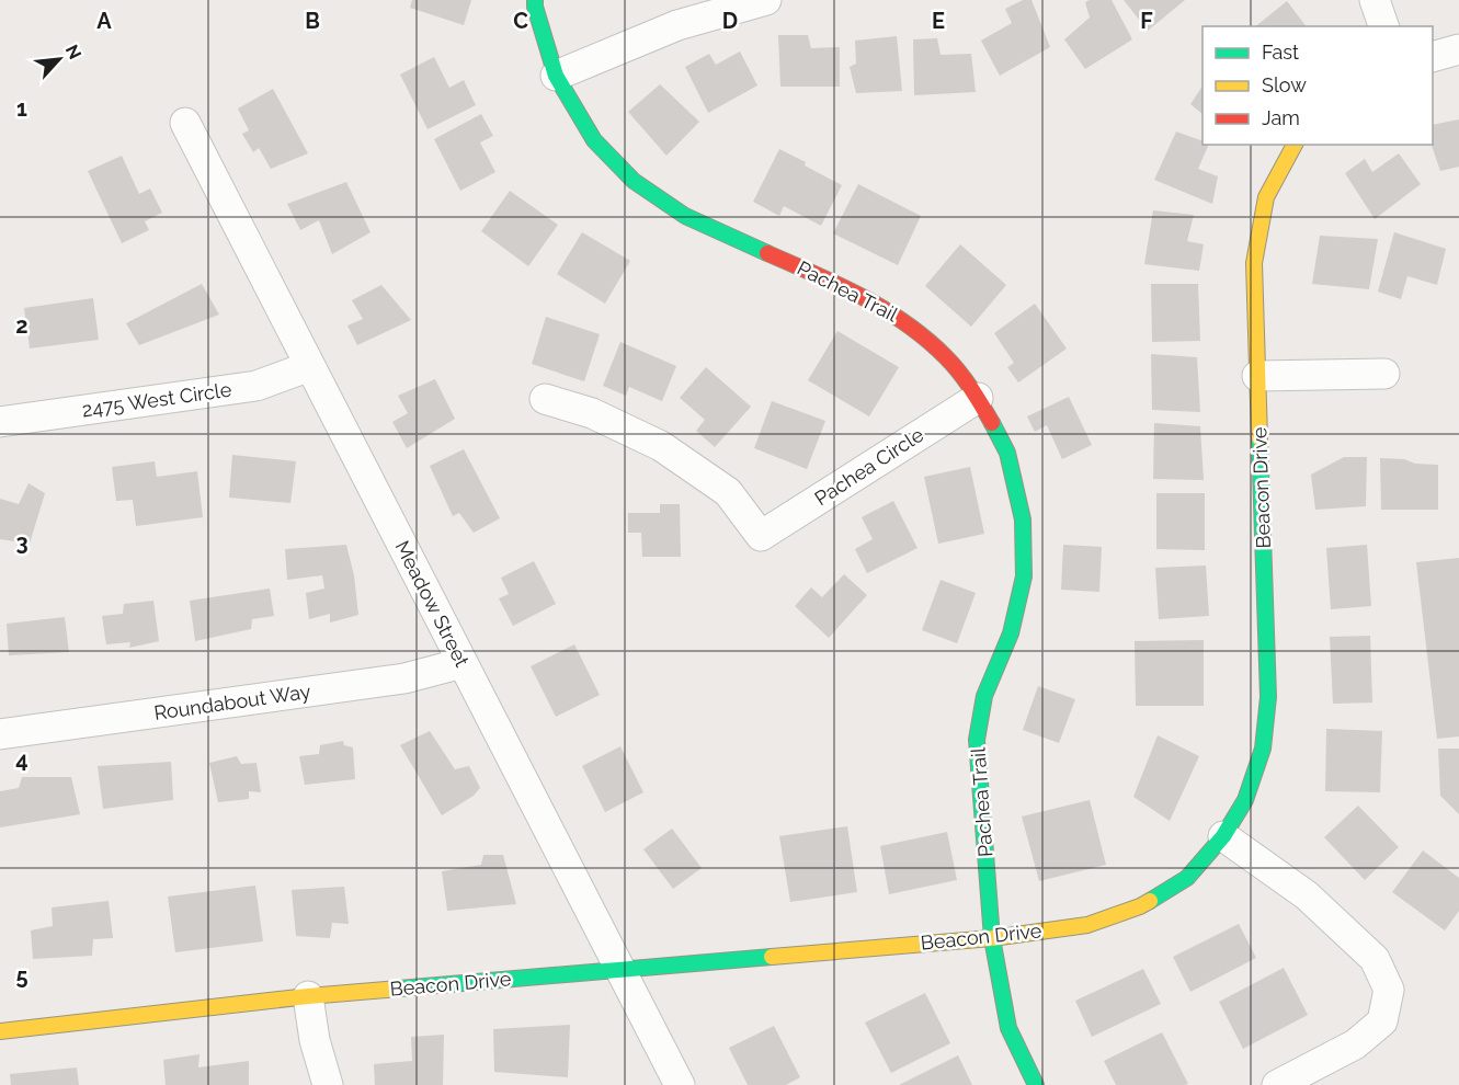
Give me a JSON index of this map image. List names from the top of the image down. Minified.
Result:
{"streets":{"street":["Pachea Trail","2475 West Circle","Pachea Circle","Beacon Drive","Meadow Street","Roundabout Way"]},"crossings":[["Pachea Trail","Pachea Circle"],["Pachea Trail","Beacon Drive"],["2475 West Circle","Meadow Street"],["Beacon Drive","Meadow Street"],["Meadow Street","Roundabout Way"]],"legend":["Fast","Slow","Jam"],"north":"top right","grid":{"columns":["A","B","C","D","E","F"],"rows":["1","2","3","4","5"]}}
